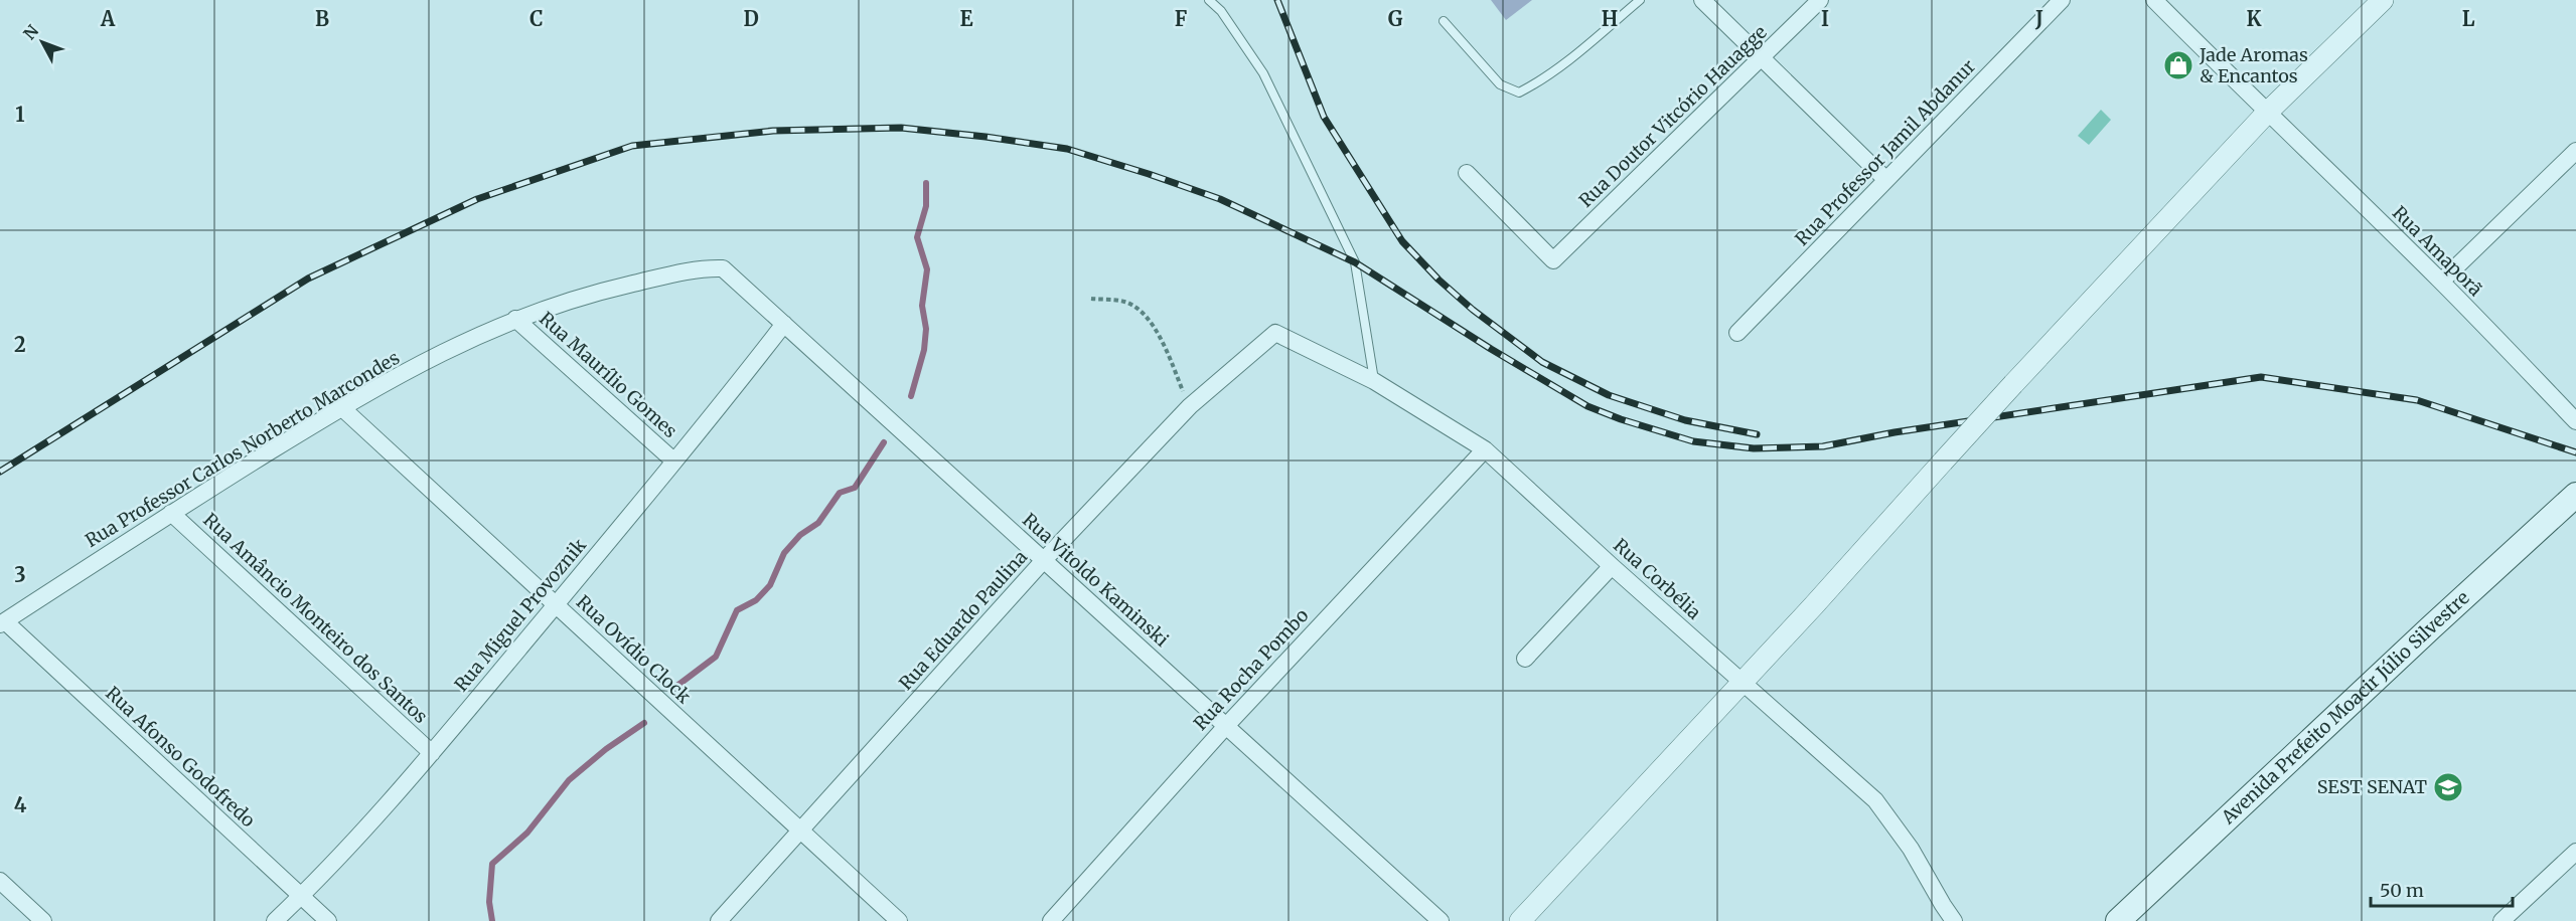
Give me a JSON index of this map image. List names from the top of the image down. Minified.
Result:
{"streets":{"main road":["Avenida Prefeito Moacir Júlio Silvestre"],"street":["Rua Doutor Vitcório Hauagge","Rua Professor Jamil Abdanur","Rua Amaporã","Rua Maurílio Gomes","Rua Professor Carlos Norberto Marcondes","Rua Corbélia","Rua Vitoldo Kaminski","Rua Miguel Provoznik","Rua Amâncio Monteiro dos Santos","Rua Eduardo Paulina","Rua Ovídio Clock","Rua Rocha Pombo","Rua Afonso Godofredo"]},"crossings":[["Rua Maurílio Gomes","Rua Professor Carlos Norberto Marcondes"],["Rua Maurílio Gomes","Rua Miguel Provoznik"],["Rua Professor Carlos Norberto Marcondes","Rua Vitoldo Kaminski"],["Rua Professor Carlos Norberto Marcondes","Rua Amâncio Monteiro dos Santos"],["Rua Professor Carlos Norberto Marcondes","Rua Ovídio Clock"],["Rua Professor Carlos Norberto Marcondes","Rua Afonso Godofredo"],["Rua Corbélia","Rua Eduardo Paulina"],["Rua Corbélia","Rua Rocha Pombo"],["Rua Vitoldo Kaminski","Rua Miguel Provoznik"],["Rua Vitoldo Kaminski","Rua Eduardo Paulina"],["Rua Vitoldo Kaminski","Rua Rocha Pombo"],["Rua Miguel Provoznik","Rua Amâncio Monteiro dos Santos"],["Rua Miguel Provoznik","Rua Ovídio Clock"],["Rua Miguel Provoznik","Rua Afonso Godofredo"],["Rua Eduardo Paulina","Rua Ovídio Clock"]],"places":{"shop":["Jade Aromas & Encantos"],"school or university":["SEST SENAT"]},"scale_bar":"50 m","north":"top left","grid":{"columns":["A","B","C","D","E","F","G","H","I","J","K","L"],"rows":["1","2","3","4"]}}
